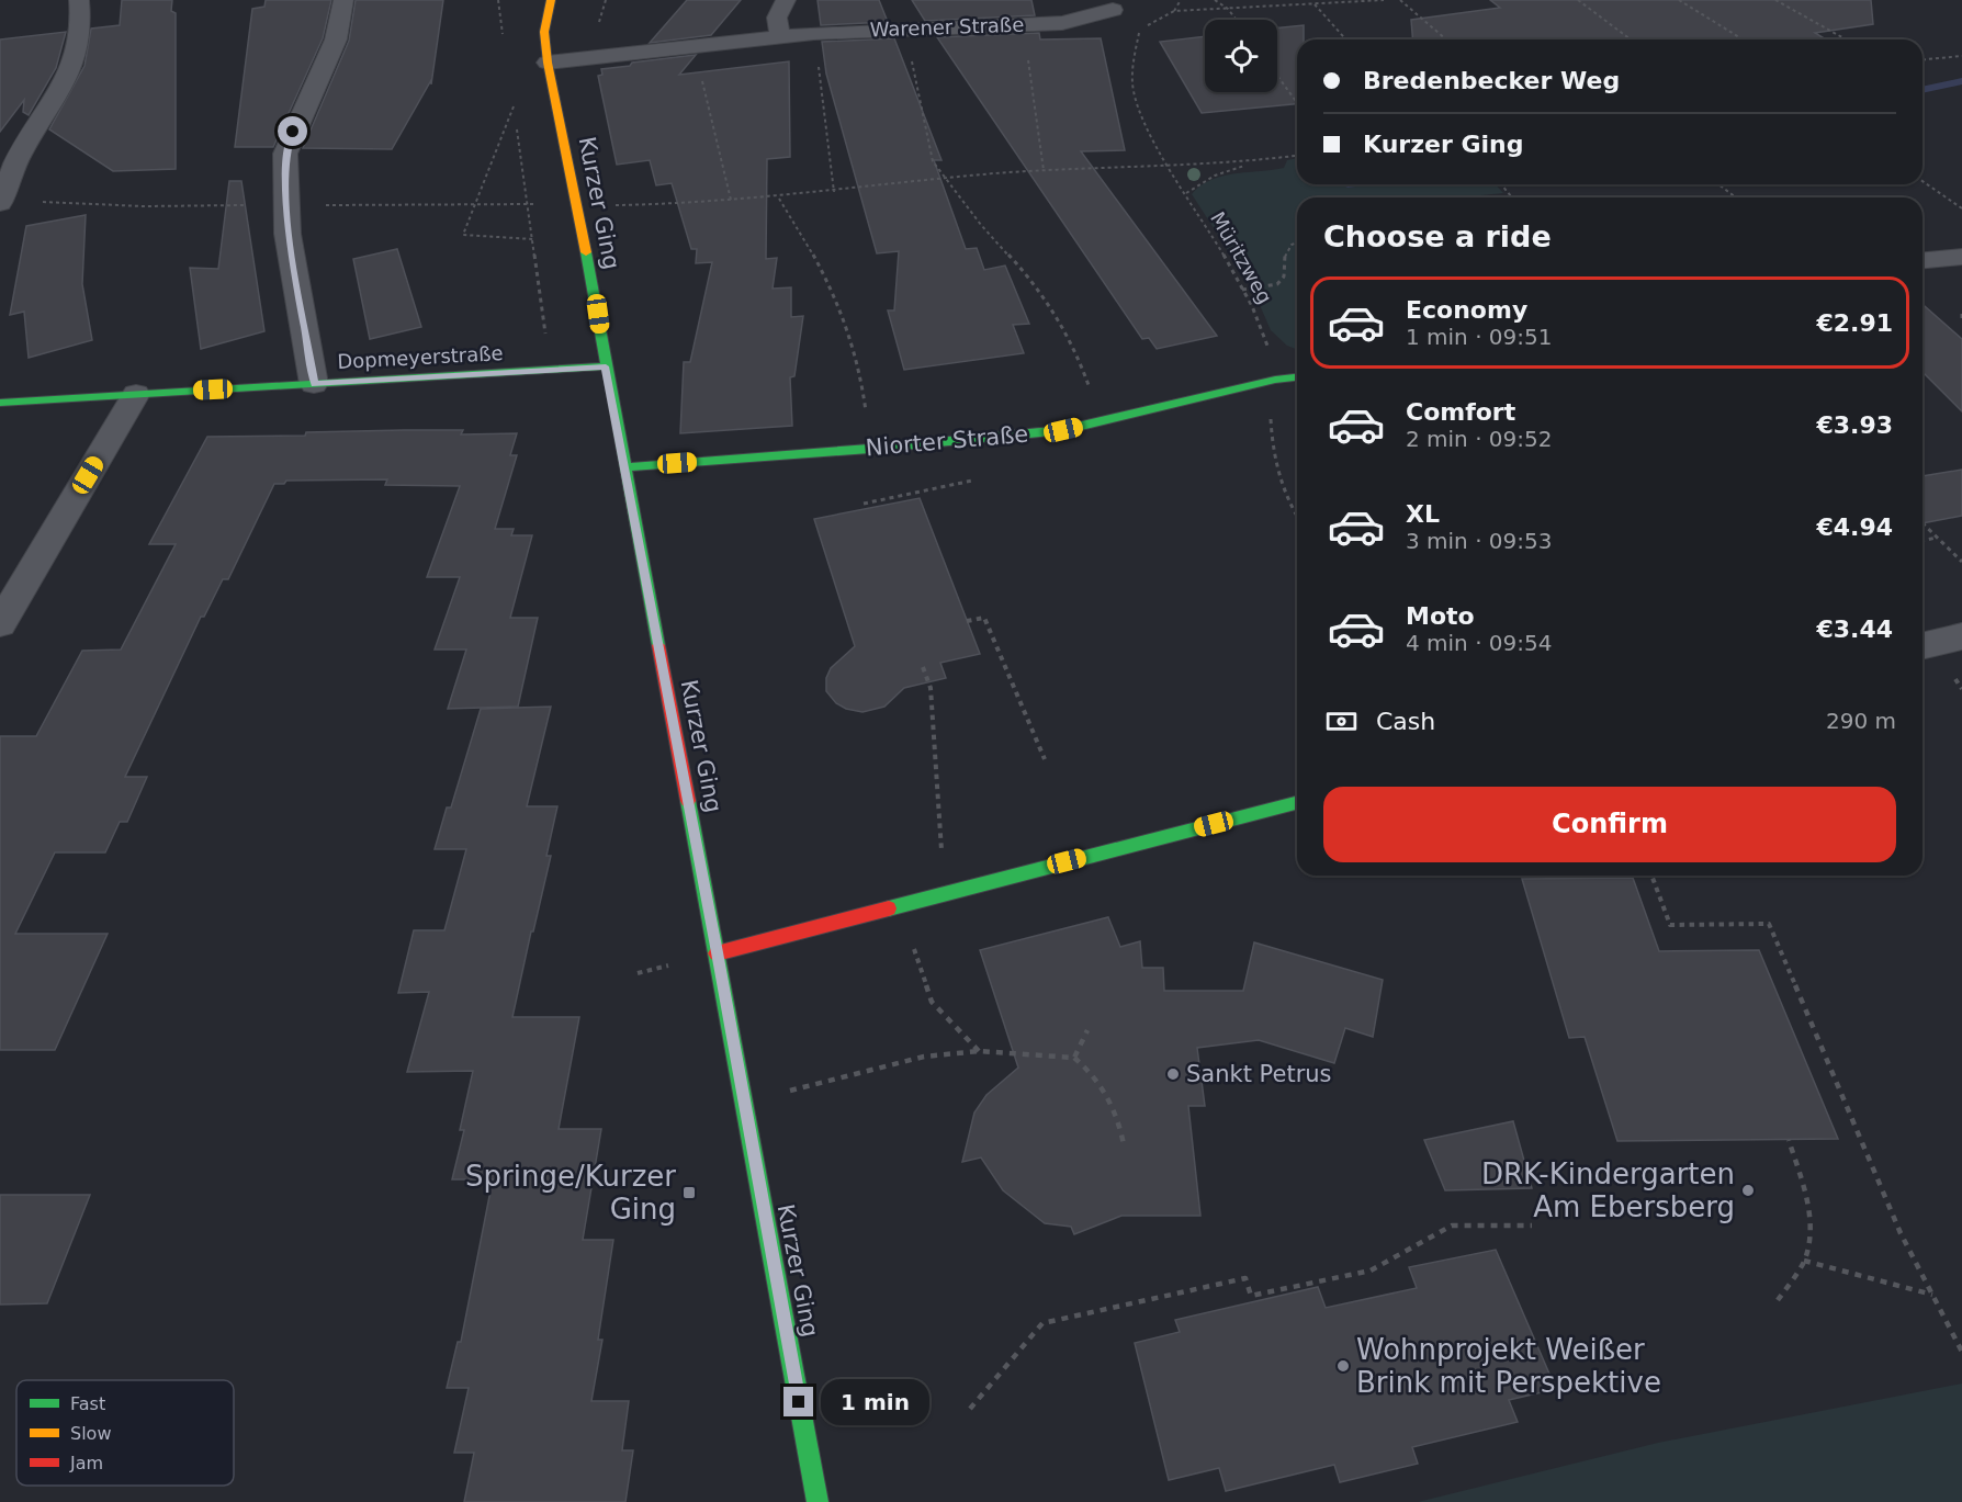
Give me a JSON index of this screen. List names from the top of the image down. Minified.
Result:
{"streets":{"street":["Warener Straße","Kurzer Ging","Dopmeyerstraße","Niorter Straße"],"path":["Müritzweg"]},"crossings":[["Warener Straße","Kurzer Ging"],["Kurzer Ging","Dopmeyerstraße"],["Kurzer Ging","Niorter Straße"],["Müritzweg","Niorter Straße"]],"places":{"other":["Sankt Petrus","DRK-Kindergarten Am Ebersberg","Wohnprojekt Weißer Brink mit Perspektive"],"transit":["Springe/Kurzer Ging"]},"legend":["Fast","Slow","Jam"],"page":{"banner":["Bredenbecker Weg","Kurzer Ging"],"heading":"Choose a ride","list":[{"name":"Economy","note":"1 min · 09:51","value":"€2.91"},{"name":"Comfort","note":"2 min · 09:52","value":"€3.93"},{"name":"XL","note":"3 min · 09:53","value":"€4.94"},{"name":"Moto","note":"4 min · 09:54","value":"€3.44"}],"pay":["Cash","290 m"],"buttons":"Confirm","bubble":"1 min"}}
